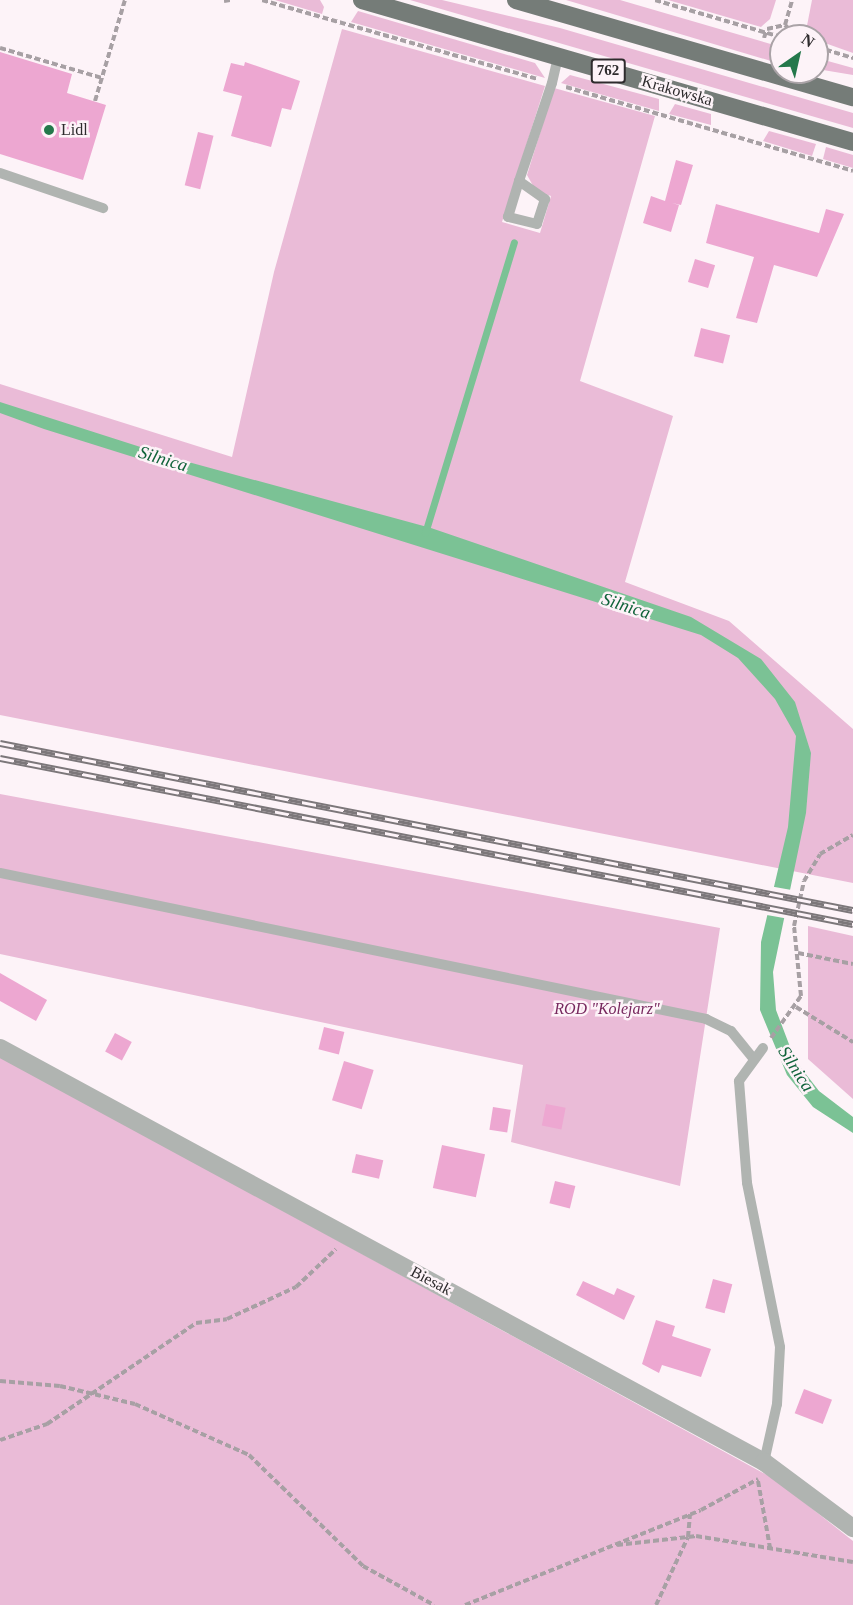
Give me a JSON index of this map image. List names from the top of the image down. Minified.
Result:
{"streets":{"main road":["762","Krakowska"],"street":["Biesak"]},"water":["Silnica"],"parks":["ROD \"Kolejarz\""],"places":["Lidl"],"north":"top right"}
